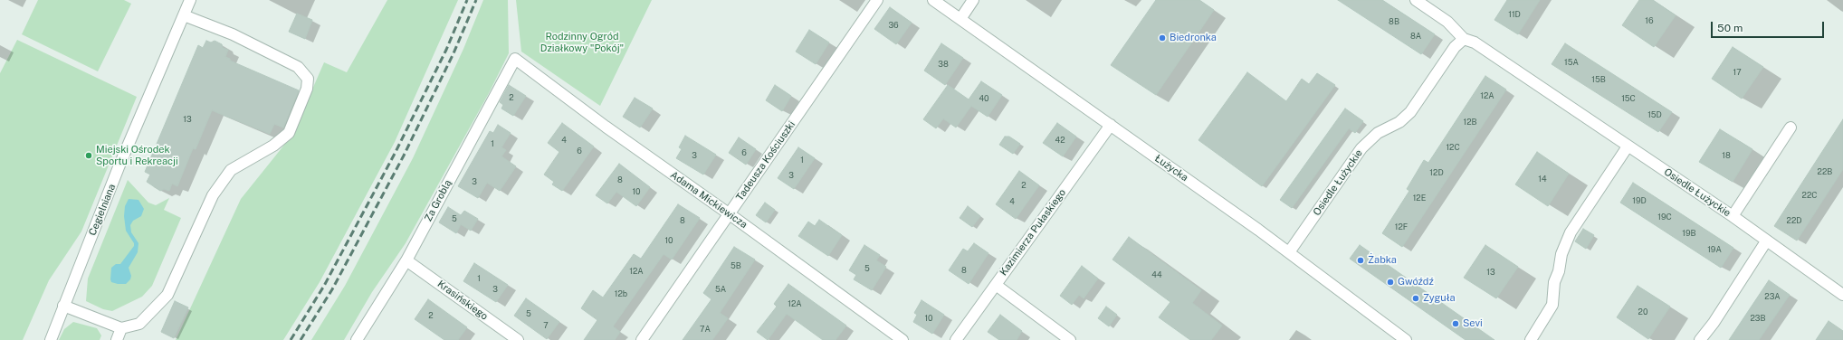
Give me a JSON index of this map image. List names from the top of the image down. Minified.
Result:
{"streets":{"street":["Tadeusza Kościuszki","Łużycka","Osiedle Łużyckie","Adama Mickiewicza","Za Groblą","Cegielniana","Kazimierza Pułaskiego","Krasińskiego"]},"crossings":[["Tadeusza Kościuszki","Adama Mickiewicza"],["Łużycka","Osiedle Łużyckie"],["Łużycka","Kazimierza Pułaskiego"],["Adama Mickiewicza","Za Groblą"],["Za Groblą","Krasińskiego"]],"parks":["Rodzinny Ogród Działkowy \"Pokój\""],"places":["Biedronka","Miejski Ośrodek Sportu i Rekreacji","Żabka","Gwóźdź","Zyguła","Sevi"],"house_numbers":["11D","16","8B","36","8A","15A","38","17","15B","12A","2","40","15C","15D","13","12B","4","42","1","12C","6","6","3","18","1","22B","12D","3","14","8","3","2","10","22C","12E","19D","4","19C","5","8","22D","12F","19B","10","19A","5B","5","8","12A","13","44","1","3","5A","12b","23A","12A","20","5","2","10","23B","7","7A"],"scale_bar":"50 m"}
